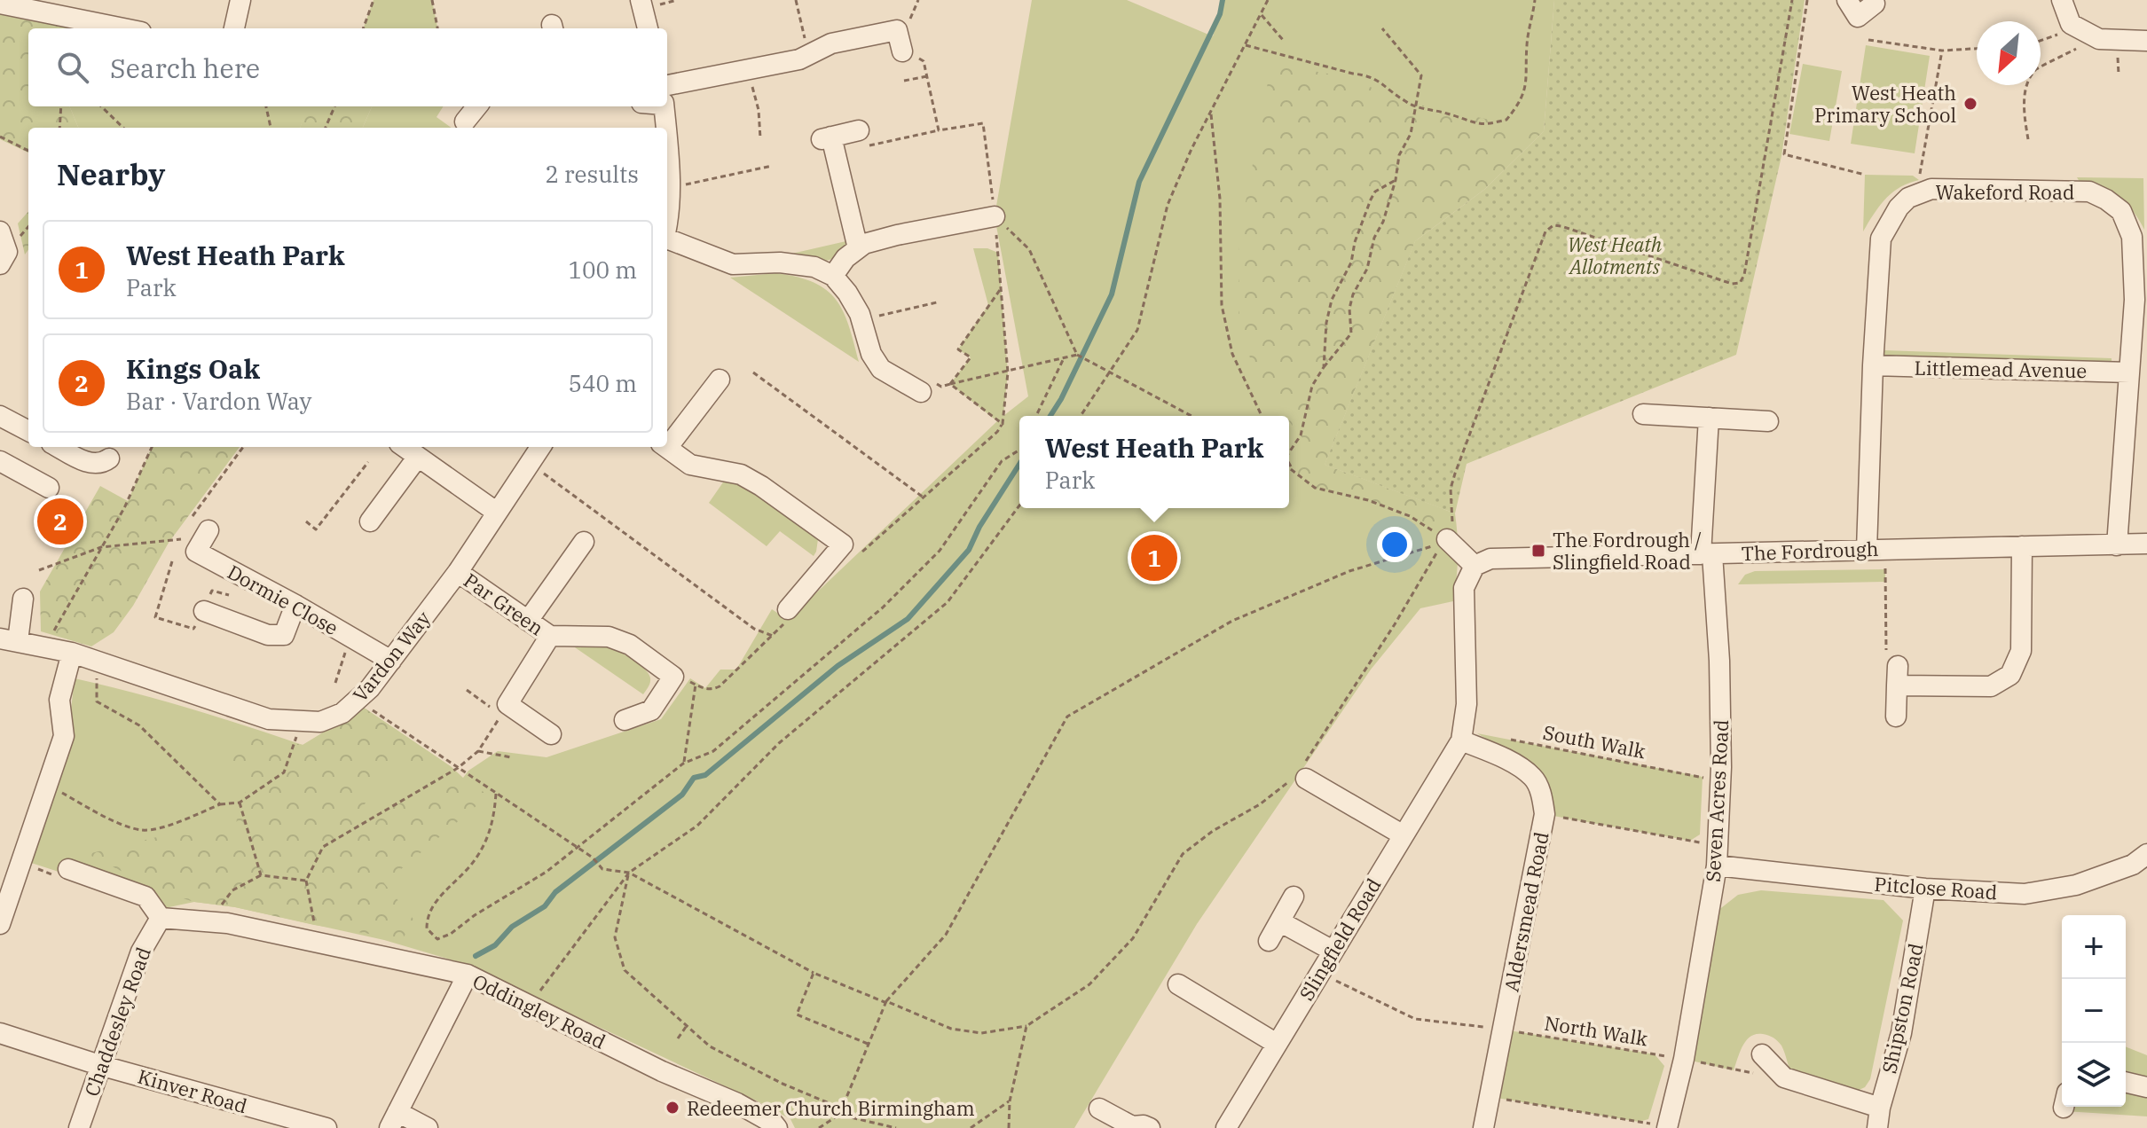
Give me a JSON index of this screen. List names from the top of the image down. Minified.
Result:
{"streets":{"street":["Wakeford Road","Littlemead Avenue","The Fordrough","Dormie Close","Par Green","Vardon Way","Seven Acres Road","Pitclose Road","Aldersmead Road","Slingfield Road","Shipston Road","Oddingley Road","Chaddesley Road","Kinver Road"],"path":["South Walk","North Walk"]},"crossings":[["Wakeford Road","Littlemead Avenue"],["Wakeford Road","The Fordrough"],["The Fordrough","Seven Acres Road"],["The Fordrough","Slingfield Road"],["Dormie Close","Vardon Way"],["Par Green","Vardon Way"],["South Walk","Seven Acres Road"],["Seven Acres Road","Pitclose Road"],["Seven Acres Road","North Walk"],["Pitclose Road","Shipston Road"],["Aldersmead Road","Slingfield Road"],["Aldersmead Road","North Walk"],["Slingfield Road","North Walk"],["Oddingley Road","Chaddesley Road"],["Chaddesley Road","Kinver Road"]],"parks":["West Heath Allotments"],"places":{"other":["West Heath Primary School","Redeemer Church Birmingham"],"transit":["The Fordrough / Slingfield Road"]},"north":"bottom left","page":{"search":"Search here","heading":["Nearby","2 results"],"list":[{"mark":"1","name":"West Heath Park","note":"Park","value":"100 m"},{"mark":"2","name":"Kings Oak","note":"Bar · Vardon Way","value":"540 m"}],"popup":["West Heath Park","Park"],"pins":["2","1"],"map_buttons":["+","−"]}}
